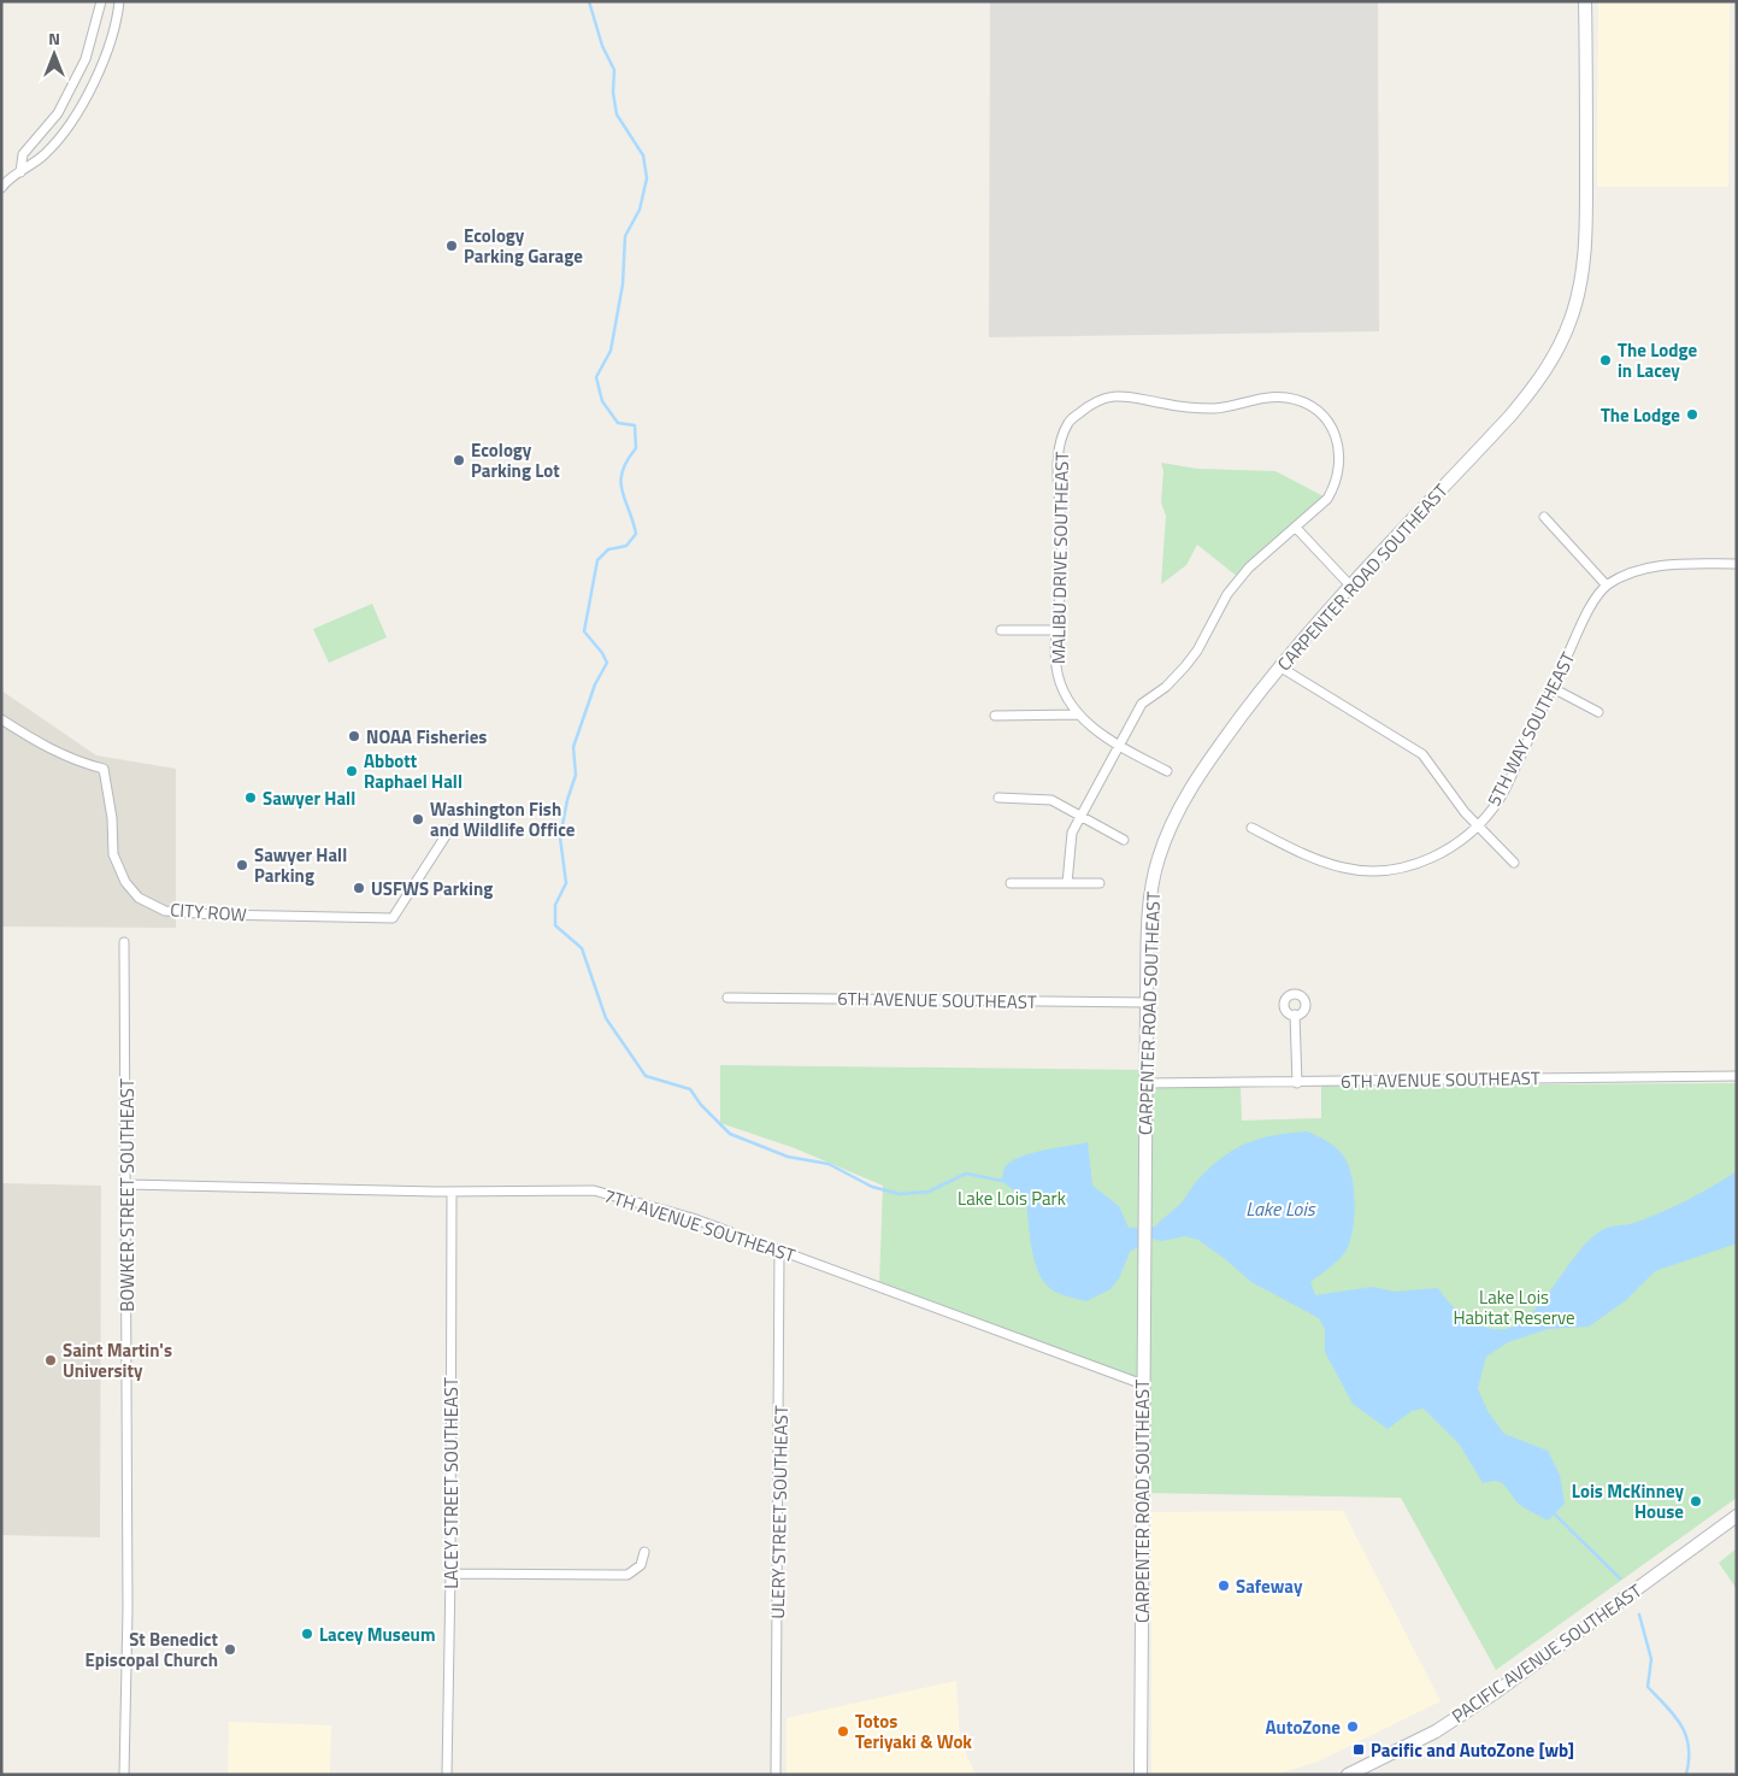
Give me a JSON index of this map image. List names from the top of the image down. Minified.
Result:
{"streets":{"main road":["CARPENTER ROAD SOUTHEAST","PACIFIC AVENUE SOUTHEAST"],"street":["MALIBU DRIVE SOUTHEAST","5TH WAY SOUTHEAST","CITY ROW","6TH AVENUE SOUTHEAST","BOWKER STREET SOUTHEAST","7TH AVENUE SOUTHEAST","LACEY STREET SOUTHEAST","ULERY STREET SOUTHEAST"]},"crossings":[["CARPENTER ROAD SOUTHEAST","5TH WAY SOUTHEAST"],["CARPENTER ROAD SOUTHEAST","6TH AVENUE SOUTHEAST"],["CARPENTER ROAD SOUTHEAST","7TH AVENUE SOUTHEAST"],["BOWKER STREET SOUTHEAST","7TH AVENUE SOUTHEAST"],["7TH AVENUE SOUTHEAST","LACEY STREET SOUTHEAST"],["7TH AVENUE SOUTHEAST","ULERY STREET SOUTHEAST"]],"water":["Lake Lois"],"parks":["Lake Lois Park","Lake Lois Habitat Reserve"],"places":{"other":["Ecology Parking Garage","The Lodge in Lacey","The Lodge","Ecology Parking Lot","NOAA Fisheries","Abbott Raphael Hall","Sawyer Hall","Washington Fish and Wildlife Office","Sawyer Hall Parking","USFWS Parking","Saint Martin's University","Lois McKinney House","Safeway","Lacey Museum","St Benedict Episcopal Church","AutoZone","Totos Teriyaki & Wok"],"transit":["Pacific and AutoZone [wb]"]},"north":"top"}
